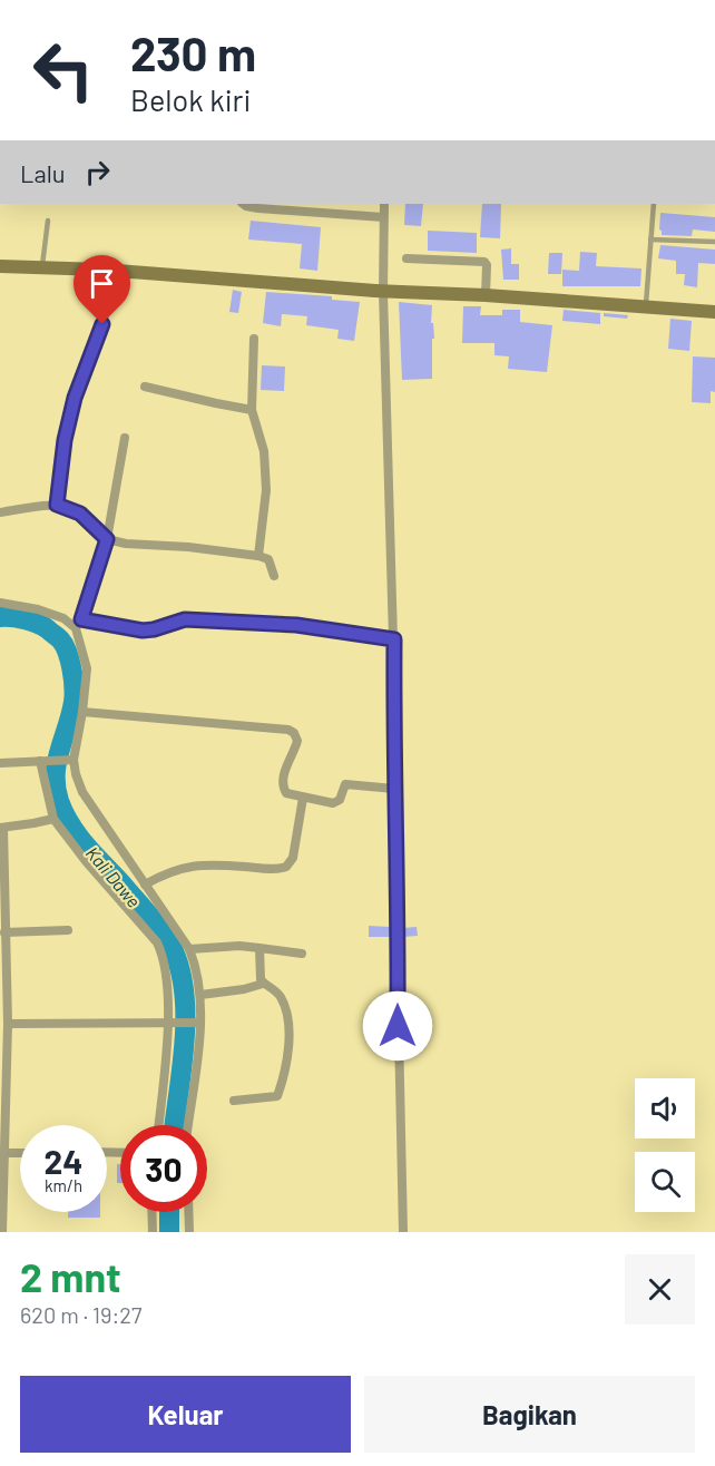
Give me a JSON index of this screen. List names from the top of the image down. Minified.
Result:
{"water":["Kali Dawe"],"page":{"turn":["230 m","Belok kiri"],"then":"Lalu","speed":"24 km/h","limit":"30","heading":["2 mnt","620 m · 19:27"],"buttons":["Keluar","Bagikan"]}}
